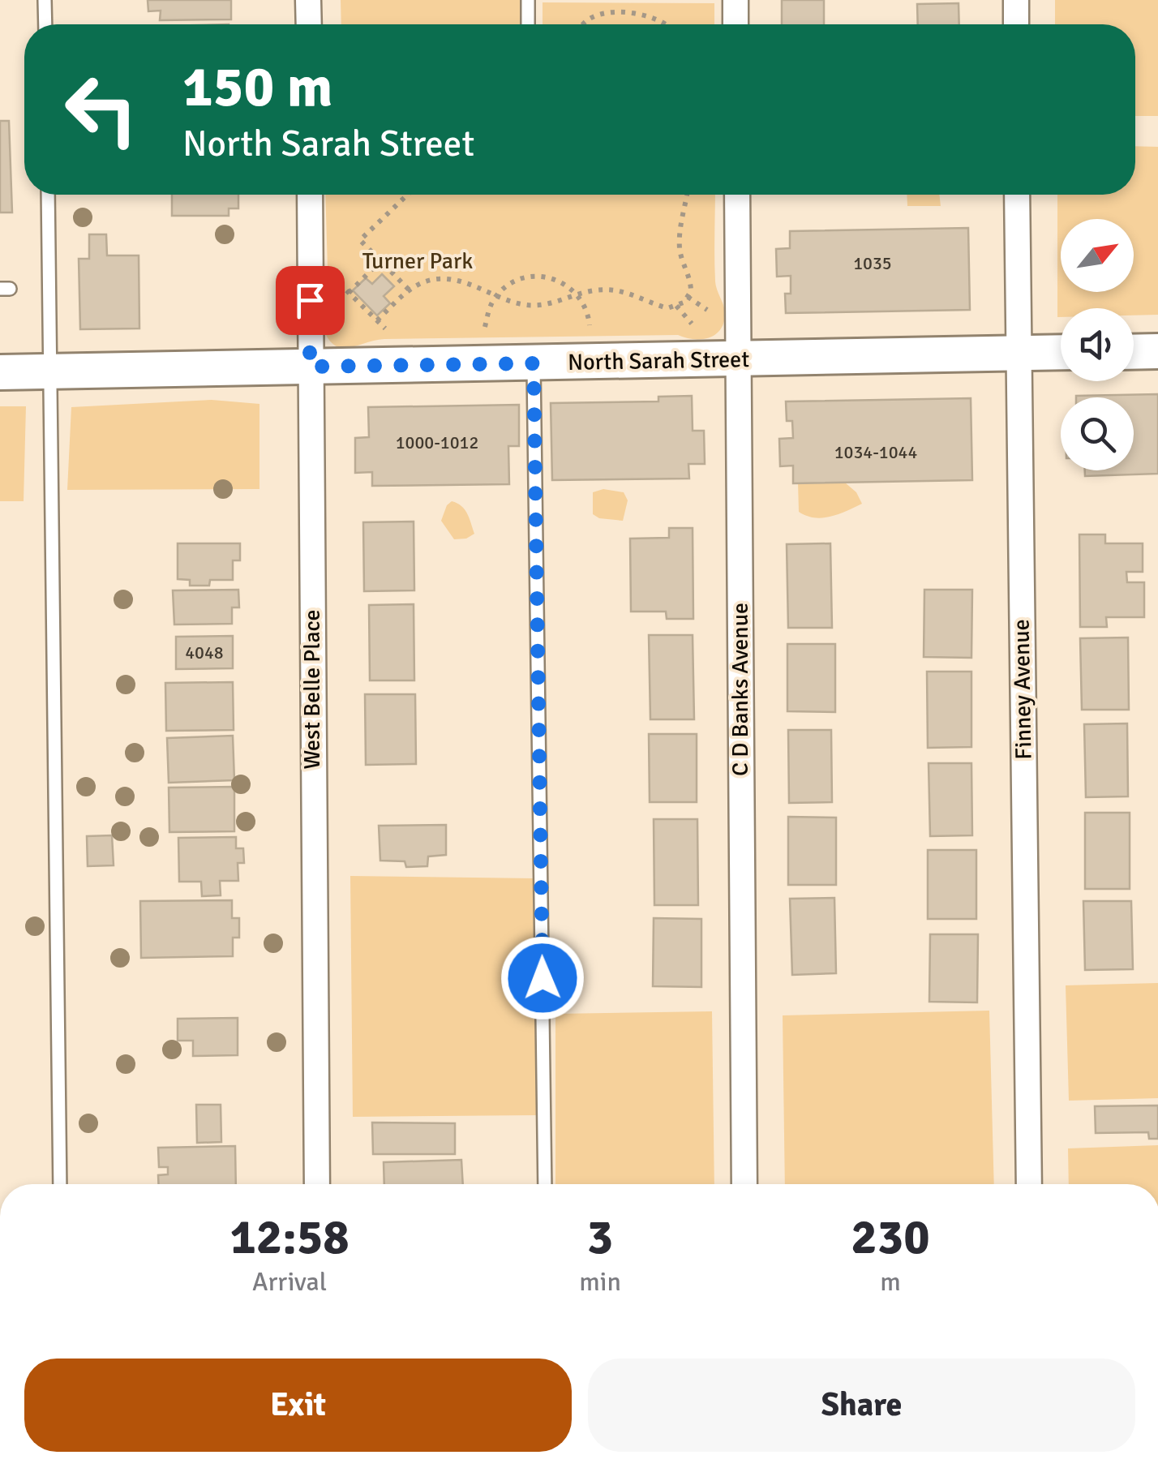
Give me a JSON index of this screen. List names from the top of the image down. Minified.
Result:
{"streets":{"street":["North Sarah Street","West Belle Place","C D Banks Avenue","Finney Avenue"]},"crossings":[["North Sarah Street","West Belle Place"],["North Sarah Street","C D Banks Avenue"],["North Sarah Street","Finney Avenue"]],"parks":["Turner Park"],"house_numbers":["1035","1000-1012","1034-1044","4048"],"north":"top right","page":{"turn":["150 m","North Sarah Street"],"eta":["12:58","Arrival","3","min","230","m"],"buttons":["Exit","Share"]}}
